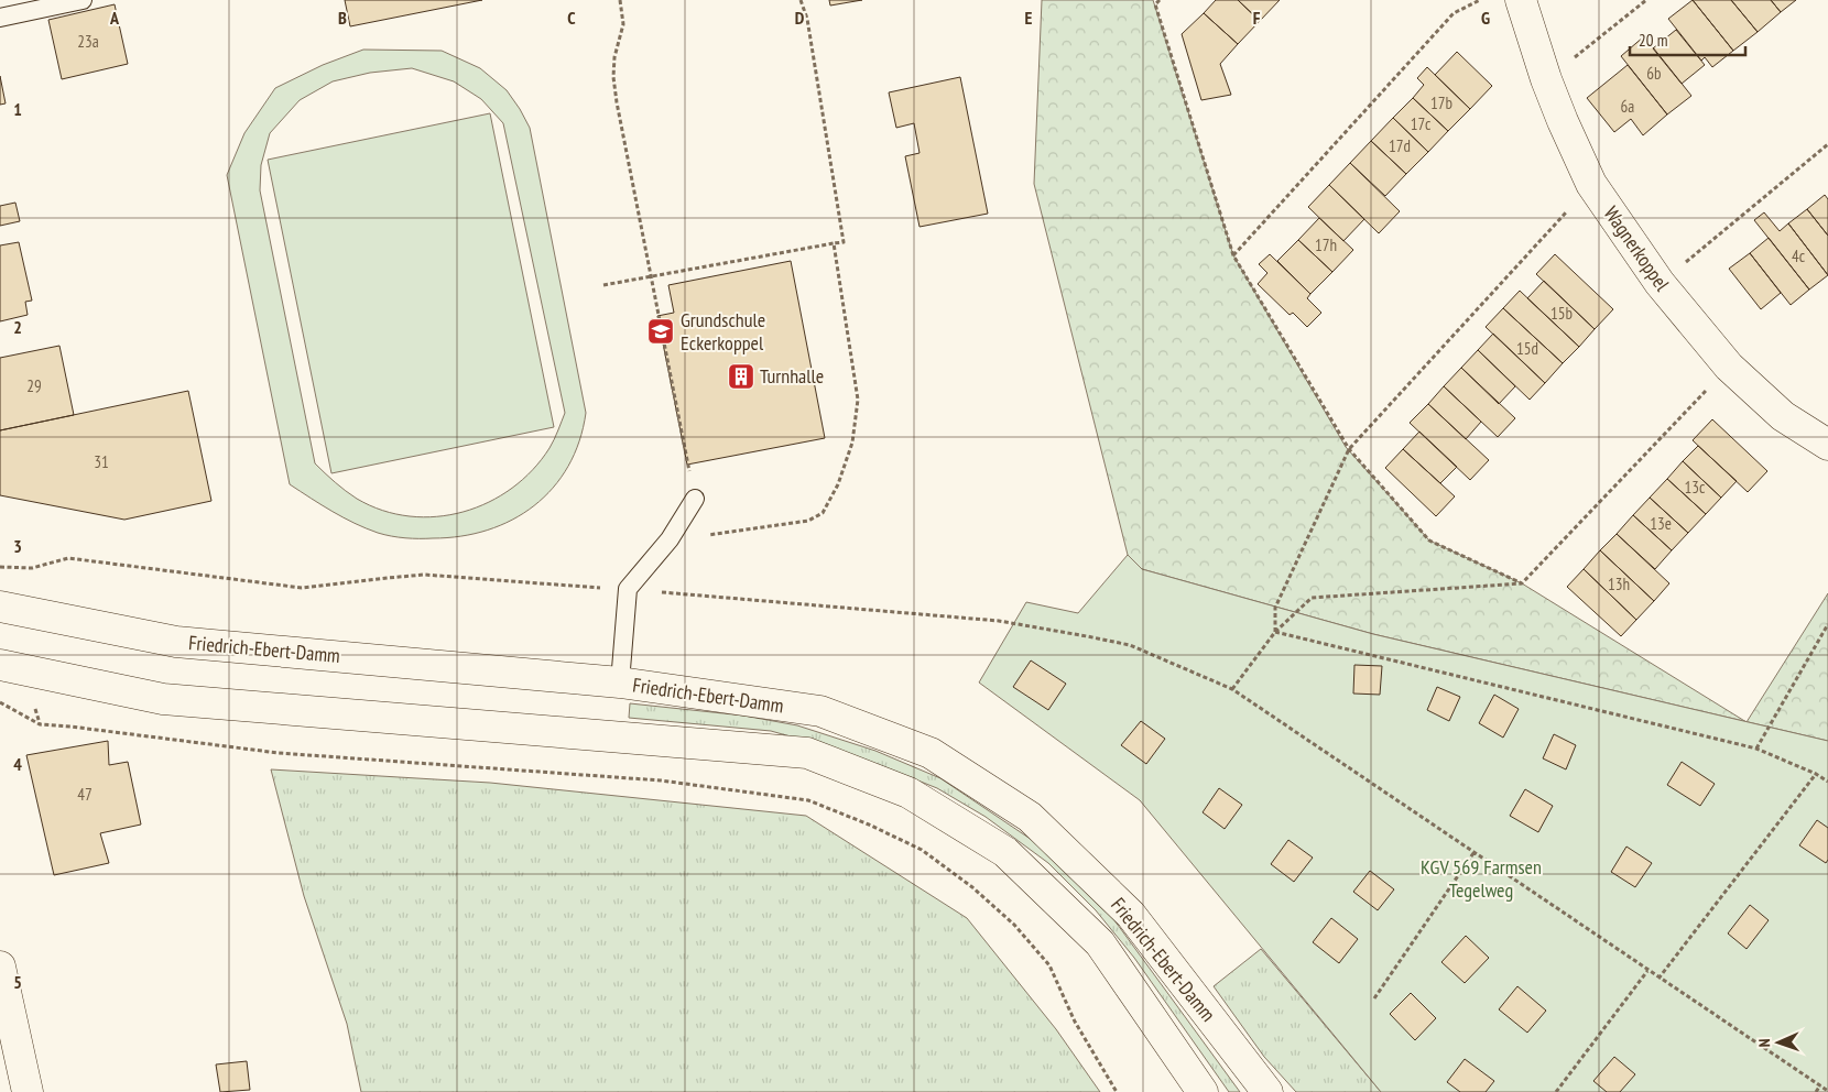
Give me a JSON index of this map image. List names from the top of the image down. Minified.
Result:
{"streets":{"main road":["Wagnerkoppel","Friedrich-Ebert-Damm"]},"parks":["KGV 569 Farmsen Tegelweg"],"places":{"school or university":["Grundschule Eckerkoppel"],"building":["Turnhalle"]},"house_numbers":["23a","6b","17b","6a","17c","17d","17h","4c","15b","15d","29","31","13c","13e","13h","47"],"scale_bar":"20 m","north":"left","grid":{"columns":["A","B","C","D","E","F","G"],"rows":["1","2","3","4","5"]}}
